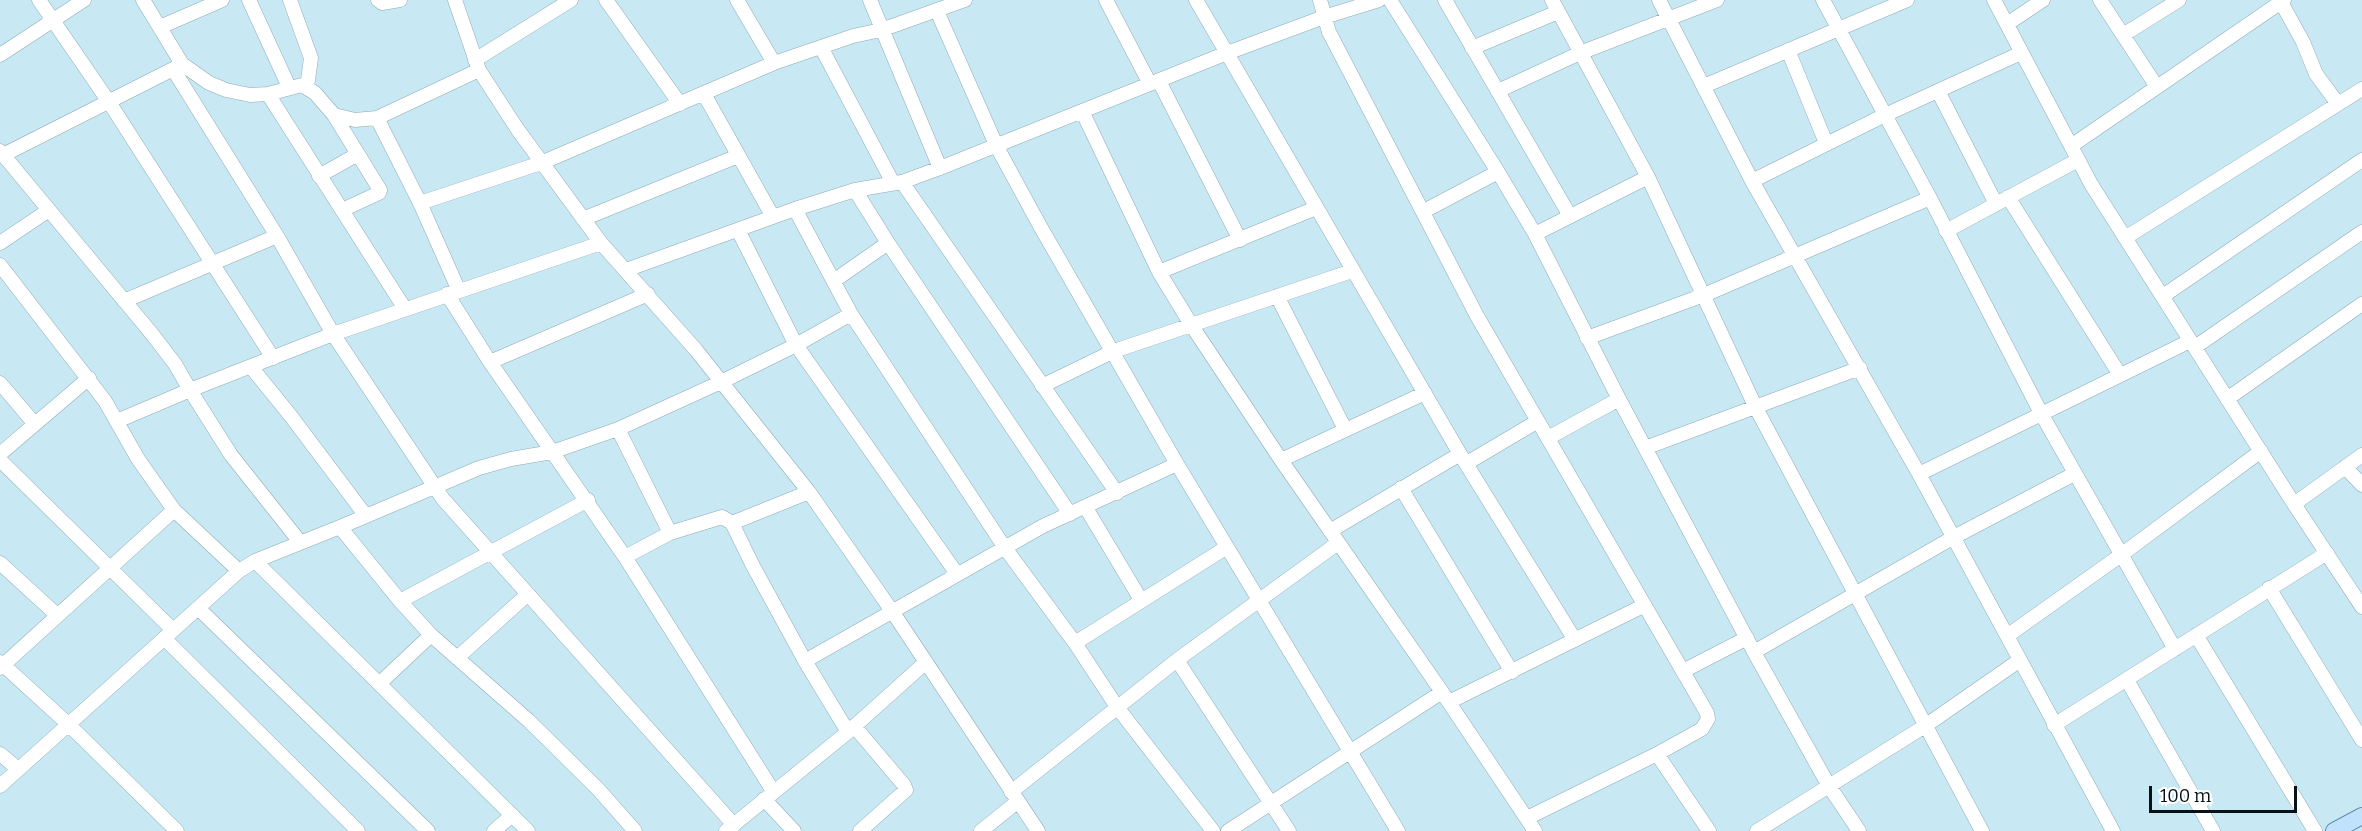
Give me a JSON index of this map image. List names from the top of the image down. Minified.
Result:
{"scale_bar":"100 m"}
